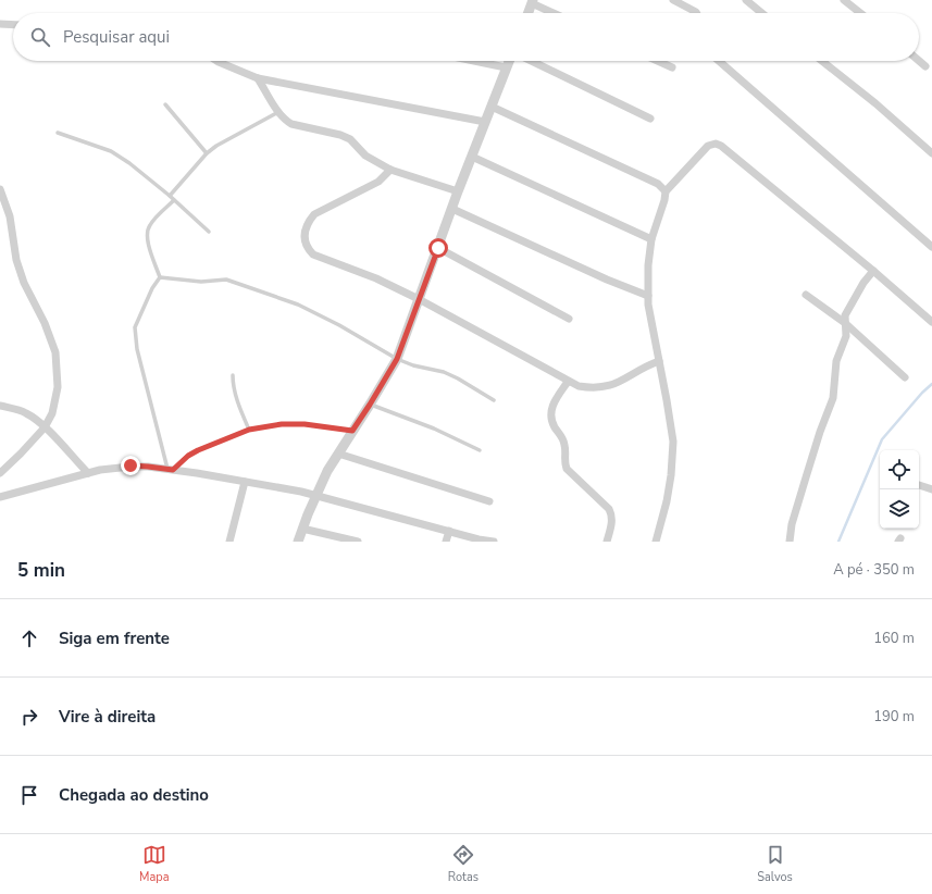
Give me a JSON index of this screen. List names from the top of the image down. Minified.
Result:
{"page":{"search":"Pesquisar aqui","heading":["5 min","A pé · 350 m"],"list":[["Siga em frente","160 m"],["Vire à direita","190 m"],"Chegada ao destino"],"nav":["Mapa","Rotas","Salvos"]}}
